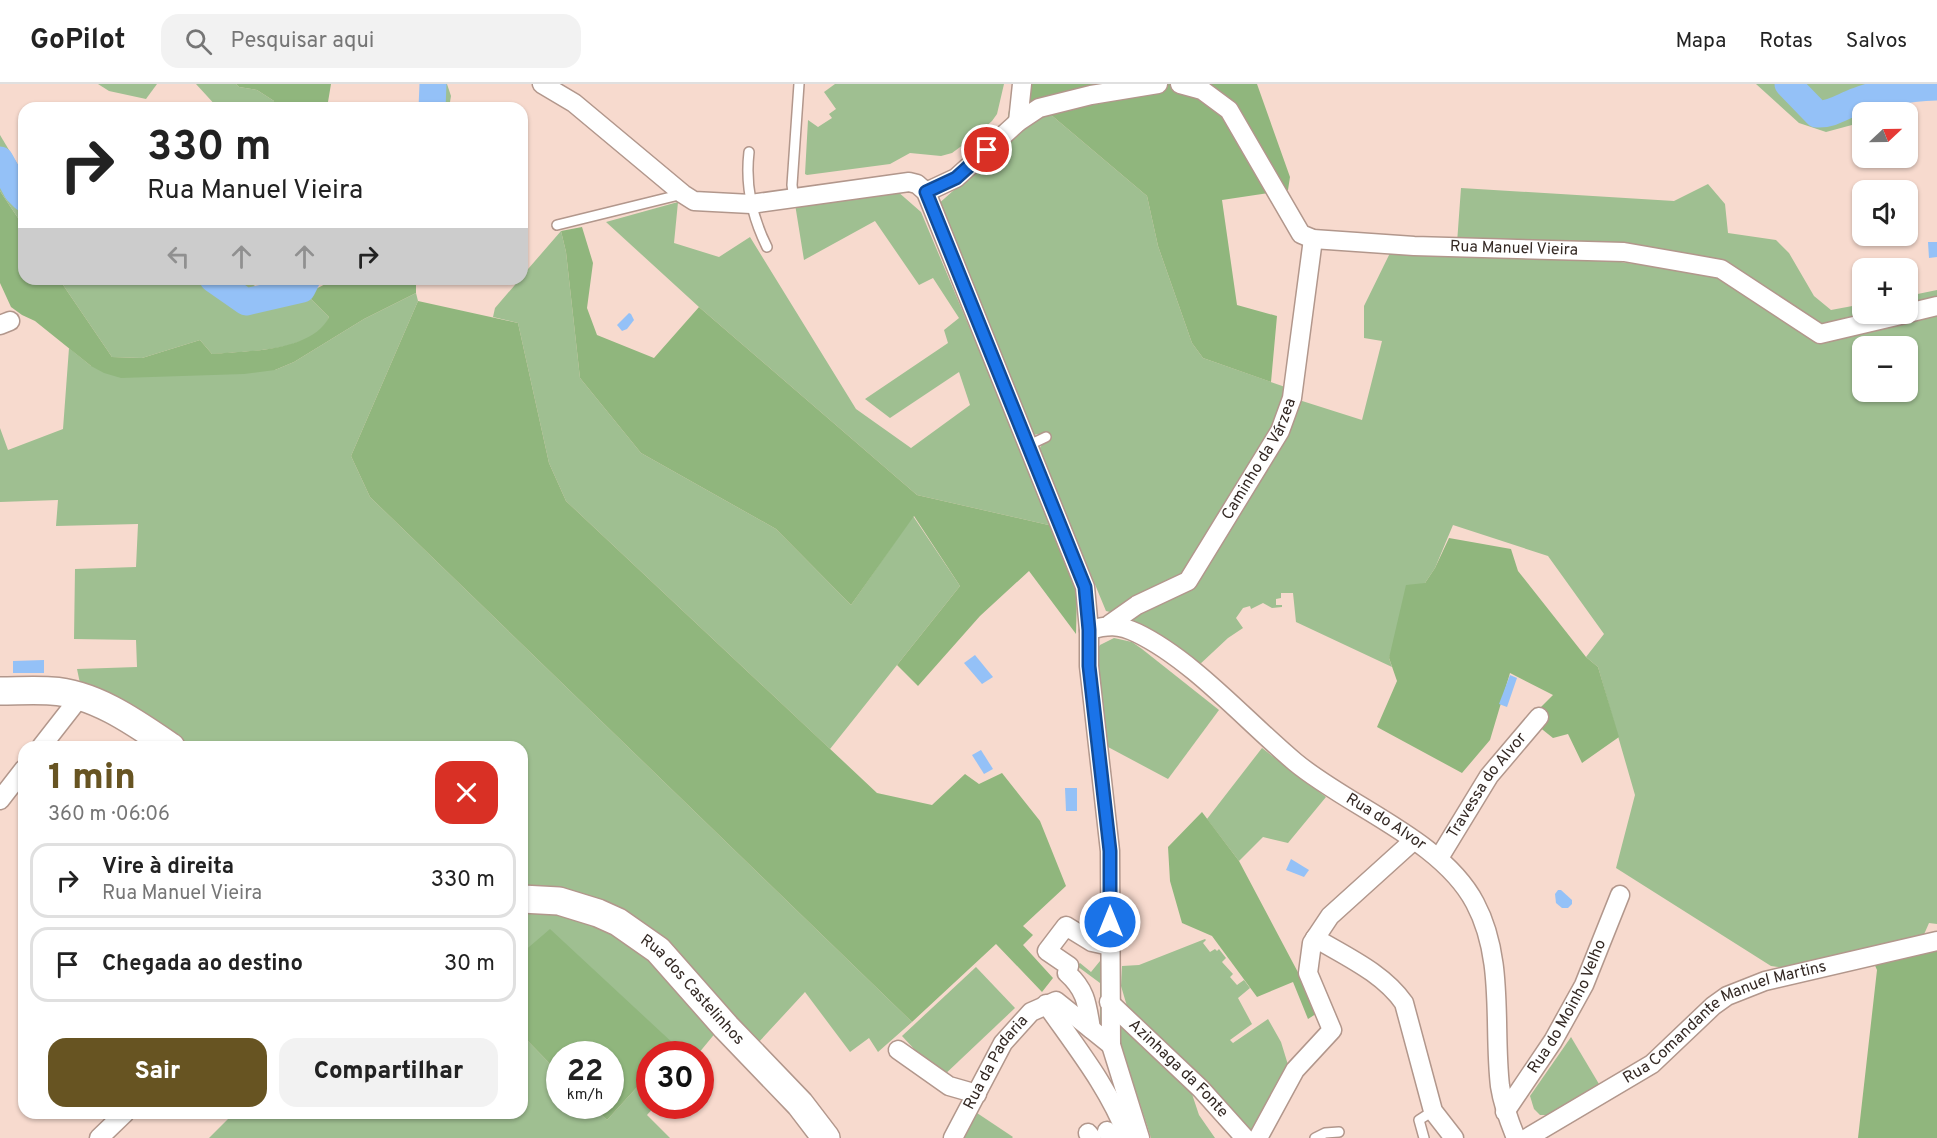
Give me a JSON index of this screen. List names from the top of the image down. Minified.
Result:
{"streets":{"street":["Rua Manuel Vieira","Caminho da Várzea","Travessa do Alvor","Rua do Alvor","Rua dos Castelinhos","Rua do Moinho Velho","Rua Comandante Manuel Martins","Rua da Padaria","Azinhaga da Fonte"]},"crossings":[["Rua Manuel Vieira","Caminho da Várzea"],["Caminho da Várzea","Rua do Alvor"],["Travessa do Alvor","Rua do Alvor"],["Rua do Alvor","Rua do Moinho Velho"]],"north":"right","page":{"header":"GoPilot","search":"Pesquisar aqui","nav":["Mapa","Rotas","Salvos"],"map_buttons":["+","−"],"turn":["330 m","Rua Manuel Vieira"],"heading":["1 min","360 m · 06:06"],"list":[{"name":"Vire à direita","note":"Rua Manuel Vieira","value":"330 m"},{"name":"Chegada ao destino","value":"30 m"}],"buttons":["Sair","Compartilhar"],"speed":"22 km/h","limit":"30"}}
